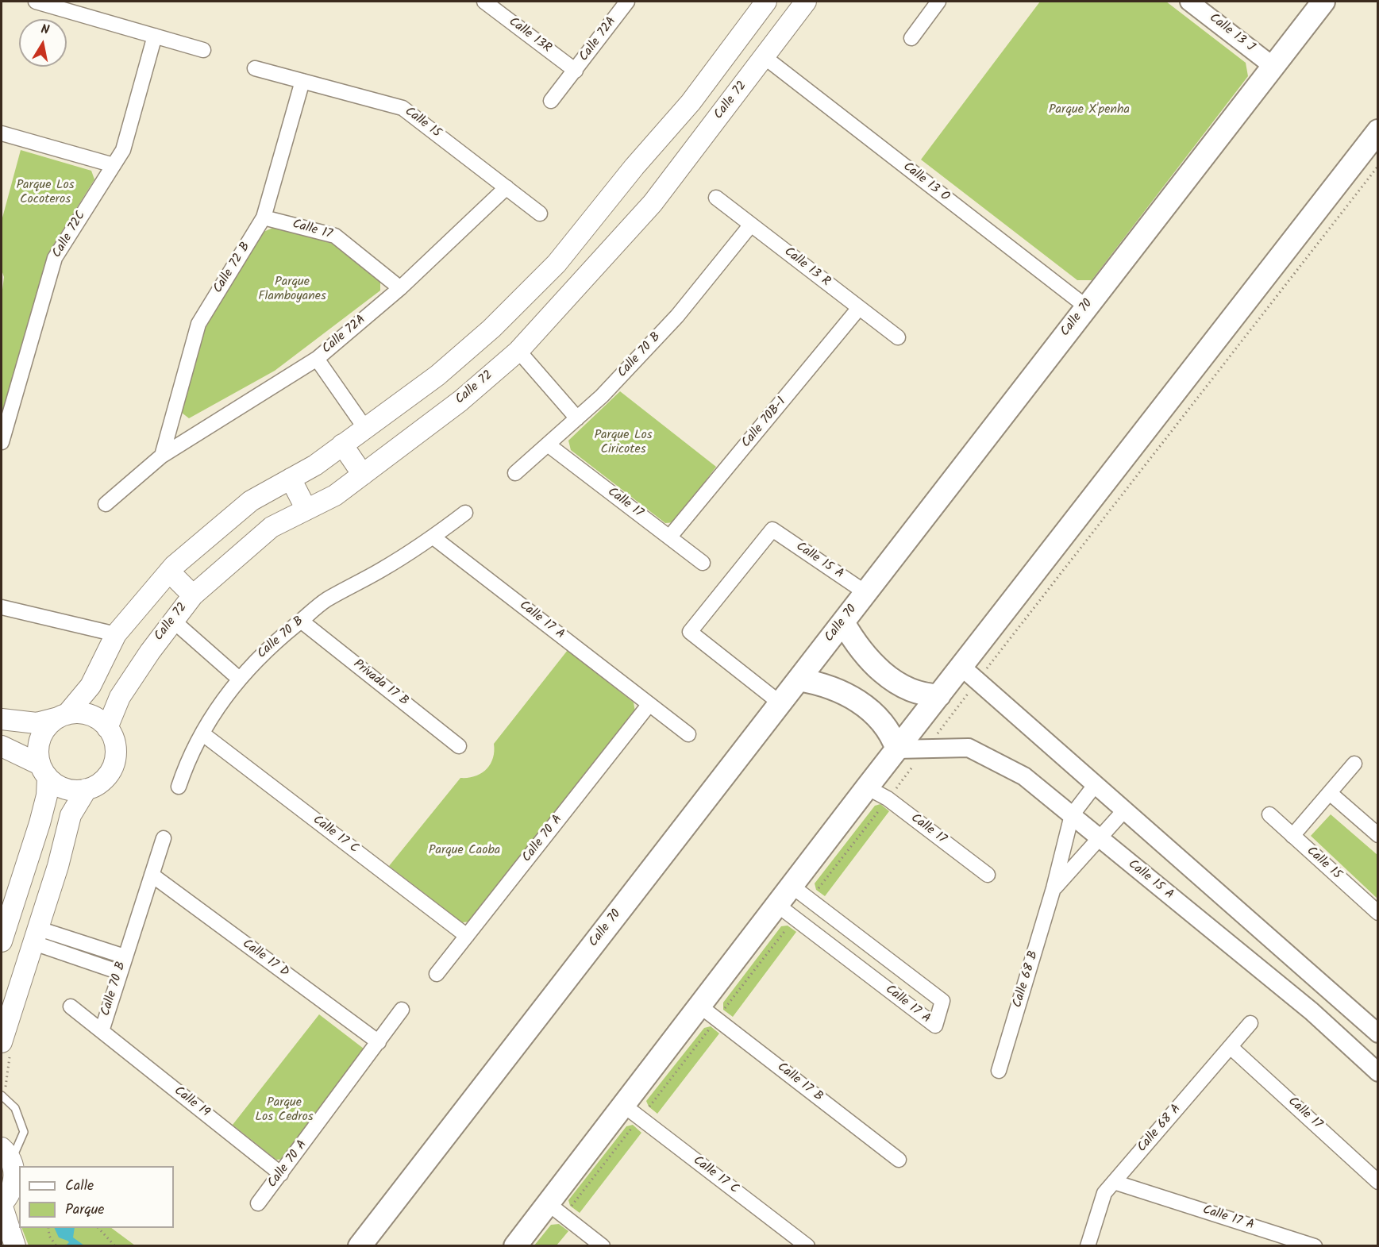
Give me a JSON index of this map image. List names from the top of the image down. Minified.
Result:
{"streets":{"main road":["Calle 72","Calle 70"],"street":["Calle 13 J","Calle 13R","Calle 72A","Calle 15","Calle 13 O","Calle 17","Calle 72C","Calle 13 R","Calle 72 B","Calle 70 B","Calle 70B-1","Calle 15 A","Calle 17 A","Privada 17 B","Calle 17 C","Calle 70 A","Calle 17 D","Calle 68 B","Calle 17 B","Calle 19","Calle 68 A"]},"crossings":[["Calle 13 J","Calle 70"],["Calle 13R","Calle 72A"],["Calle 72A","Calle 15"],["Calle 72A","Calle 17"],["Calle 72A","Calle 72 B"],["Calle 72","Calle 13 O"],["Calle 15","Calle 72 B"],["Calle 13 O","Calle 70"],["Calle 17","Calle 72 B"],["Calle 17","Calle 70 B"],["Calle 17","Calle 70B-1"],["Calle 17","Calle 68 A"],["Calle 13 R","Calle 70 B"],["Calle 13 R","Calle 70B-1"],["Calle 70","Calle 15 A"],["Calle 70 B","Calle 17 A"],["Calle 70 B","Privada 17 B"],["Calle 70 B","Calle 17 C"],["Calle 70 B","Calle 17 D"],["Calle 70 B","Calle 19"],["Calle 15 A","Calle 68 B"],["Calle 17 A","Calle 70 A"],["Calle 17 A","Calle 68 A"],["Calle 17 C","Calle 70 A"],["Calle 70 A","Calle 17 D"],["Calle 70 A","Calle 19"]],"parks":["Parque X'penha","Parque Los Cocoteros","Parque Flamboyanes","Parque Los Ciricotes","Parque Caoba","Parque Los Cedros"],"legend":["Calle","Parque"],"north":"top"}
